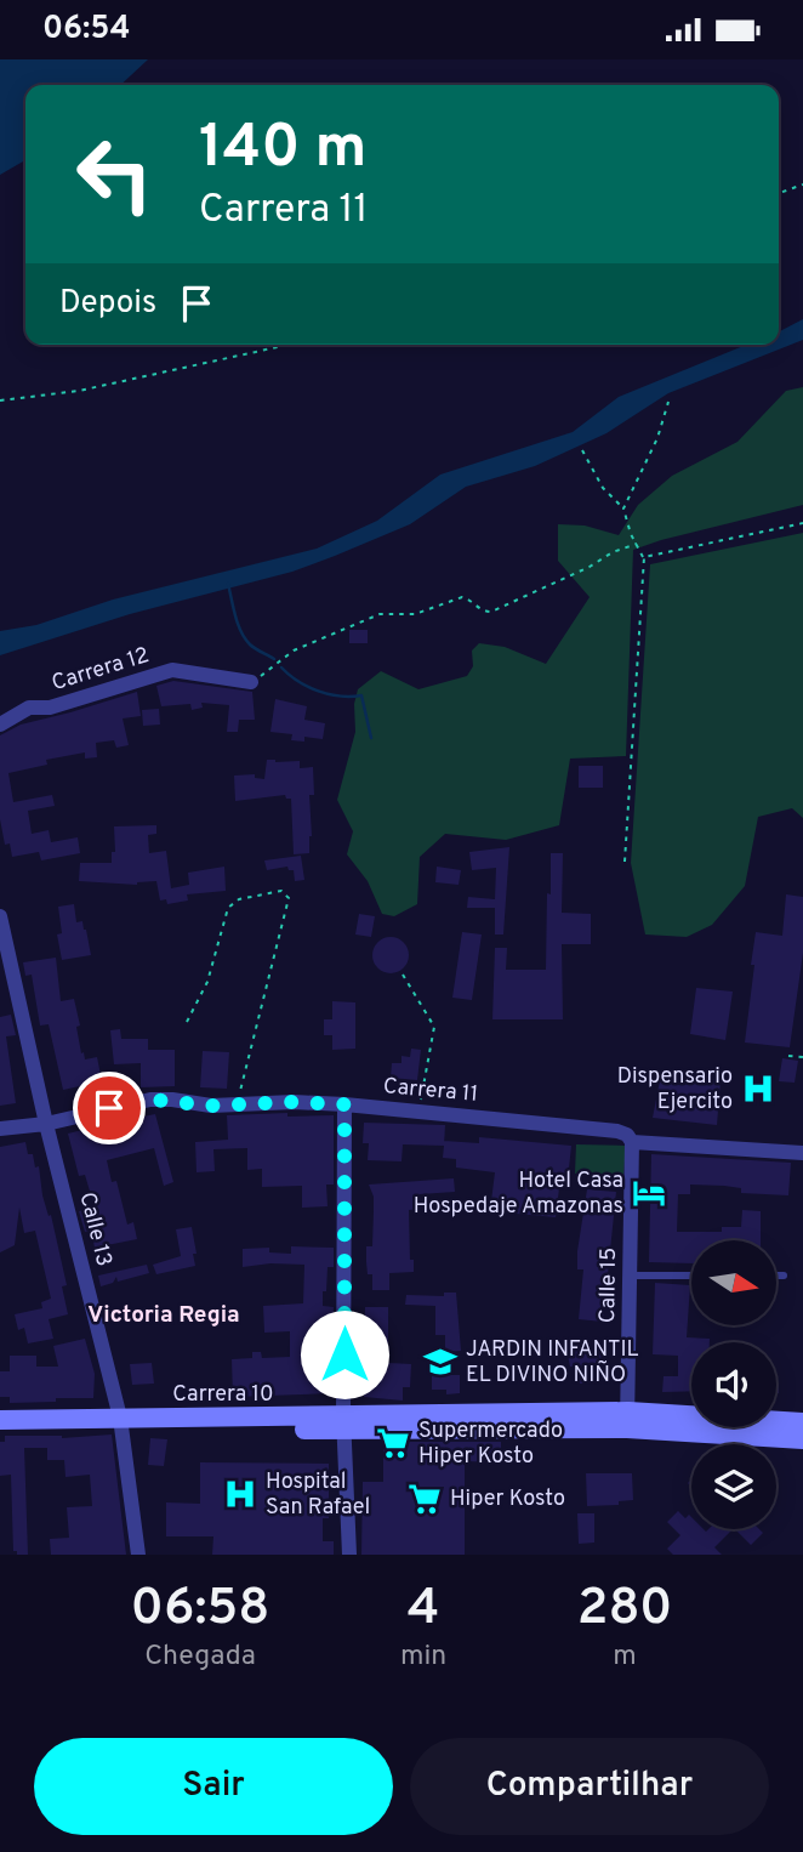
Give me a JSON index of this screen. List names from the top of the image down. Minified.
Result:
{"streets":{"main road":["Carrera 10"],"street":["Carrera 12","Carrera 11","Calle 13","Calle 15"]},"crossings":[["Carrera 11","Calle 13"],["Carrera 11","Calle 15"],["Calle 13","Carrera 10"],["Calle 15","Carrera 10"]],"districts":["Victoria Regia"],"places":{"hospital":["Dispensario Ejercito","Hospital San Rafael"],"hotel":["Hotel Casa Hospedaje Amazonas"],"school or university":["JARDIN INFANTIL EL DIVINO NIÑO"],"supermarket":["Supermercado Hiper Kosto","Hiper Kosto"]},"north":"right","page":{"status":"06:54","turn":["140 m","Carrera 11"],"then":"Depois","eta":["06:58","Chegada","4","min","280","m"],"buttons":["Sair","Compartilhar"]}}
